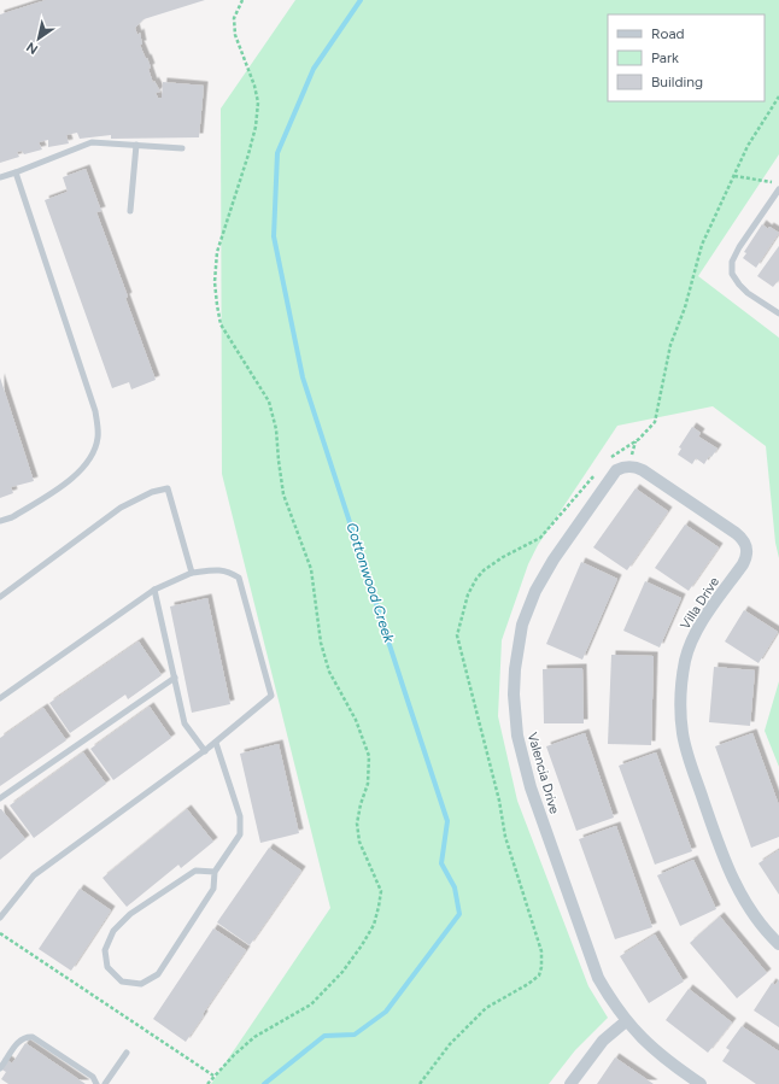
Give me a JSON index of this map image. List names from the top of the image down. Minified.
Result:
{"streets":{"street":["Villa Drive","Valencia Drive"]},"crossings":[["Villa Drive","Valencia Drive"]],"water":["Cottonwood Creek"],"legend":["Road","Park","Building"],"north":"bottom left"}
